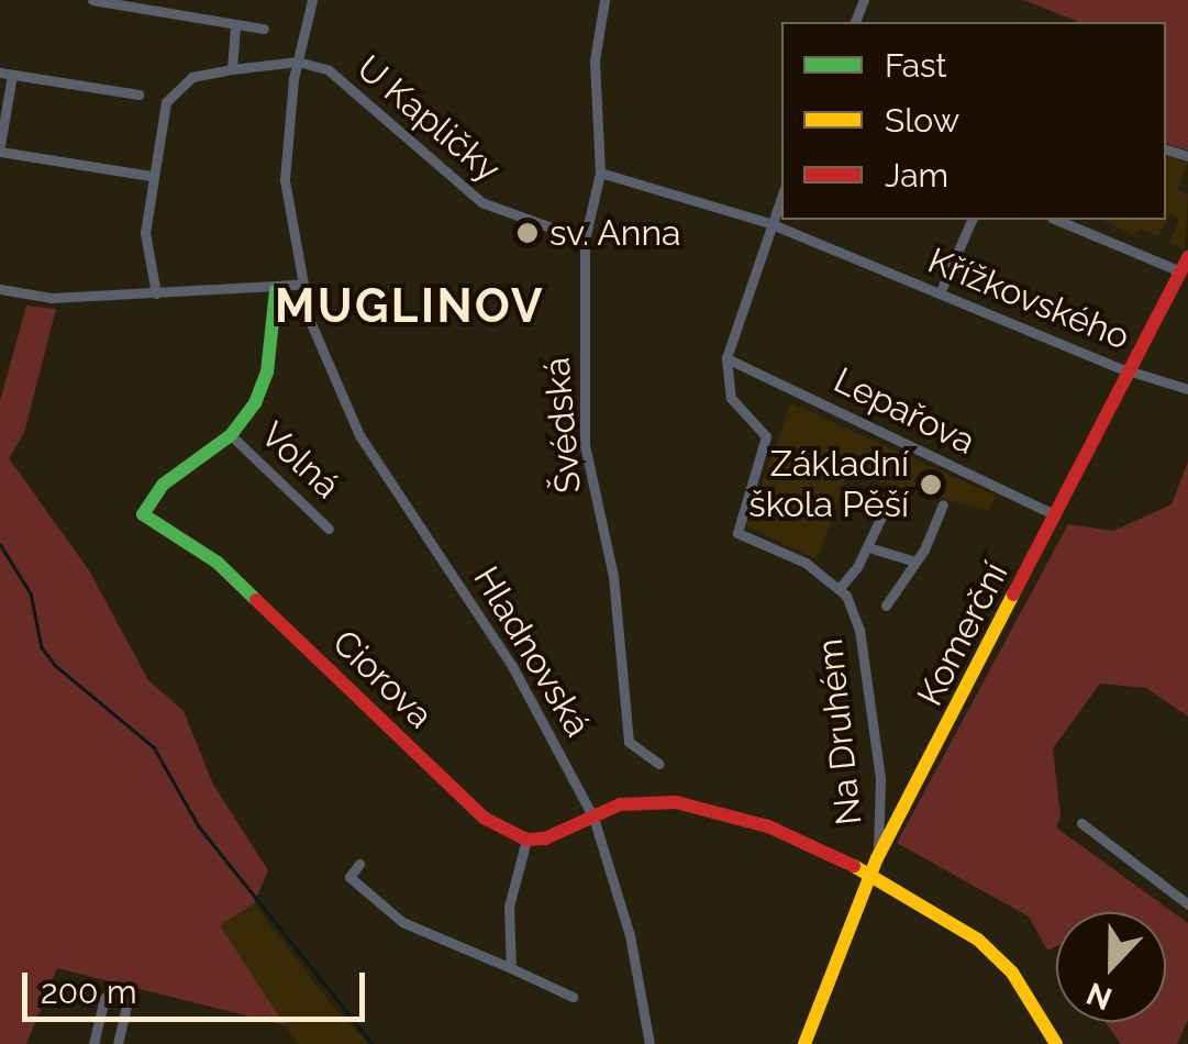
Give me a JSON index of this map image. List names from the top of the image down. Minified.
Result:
{"streets":{"street":["U Kapličky","Křížkovského","Lepařova","Švédská","Volná","Komerční","Hladnovská","Ciorova","Na Druhém"]},"crossings":[["U Kapličky","Švédská"],["U Kapličky","Hladnovská"],["Křížkovského","Švédská"],["Křížkovského","Komerční"],["Lepařova","Komerční"],["Lepařova","Na Druhém"],["Volná","Ciorova"],["Komerční","Na Druhém"]],"districts":["MUGLINOV"],"places":["sv. Anna","Základní škola Pěší"],"legend":["Fast","Slow","Jam"],"scale_bar":"200 m","north":"bottom"}
